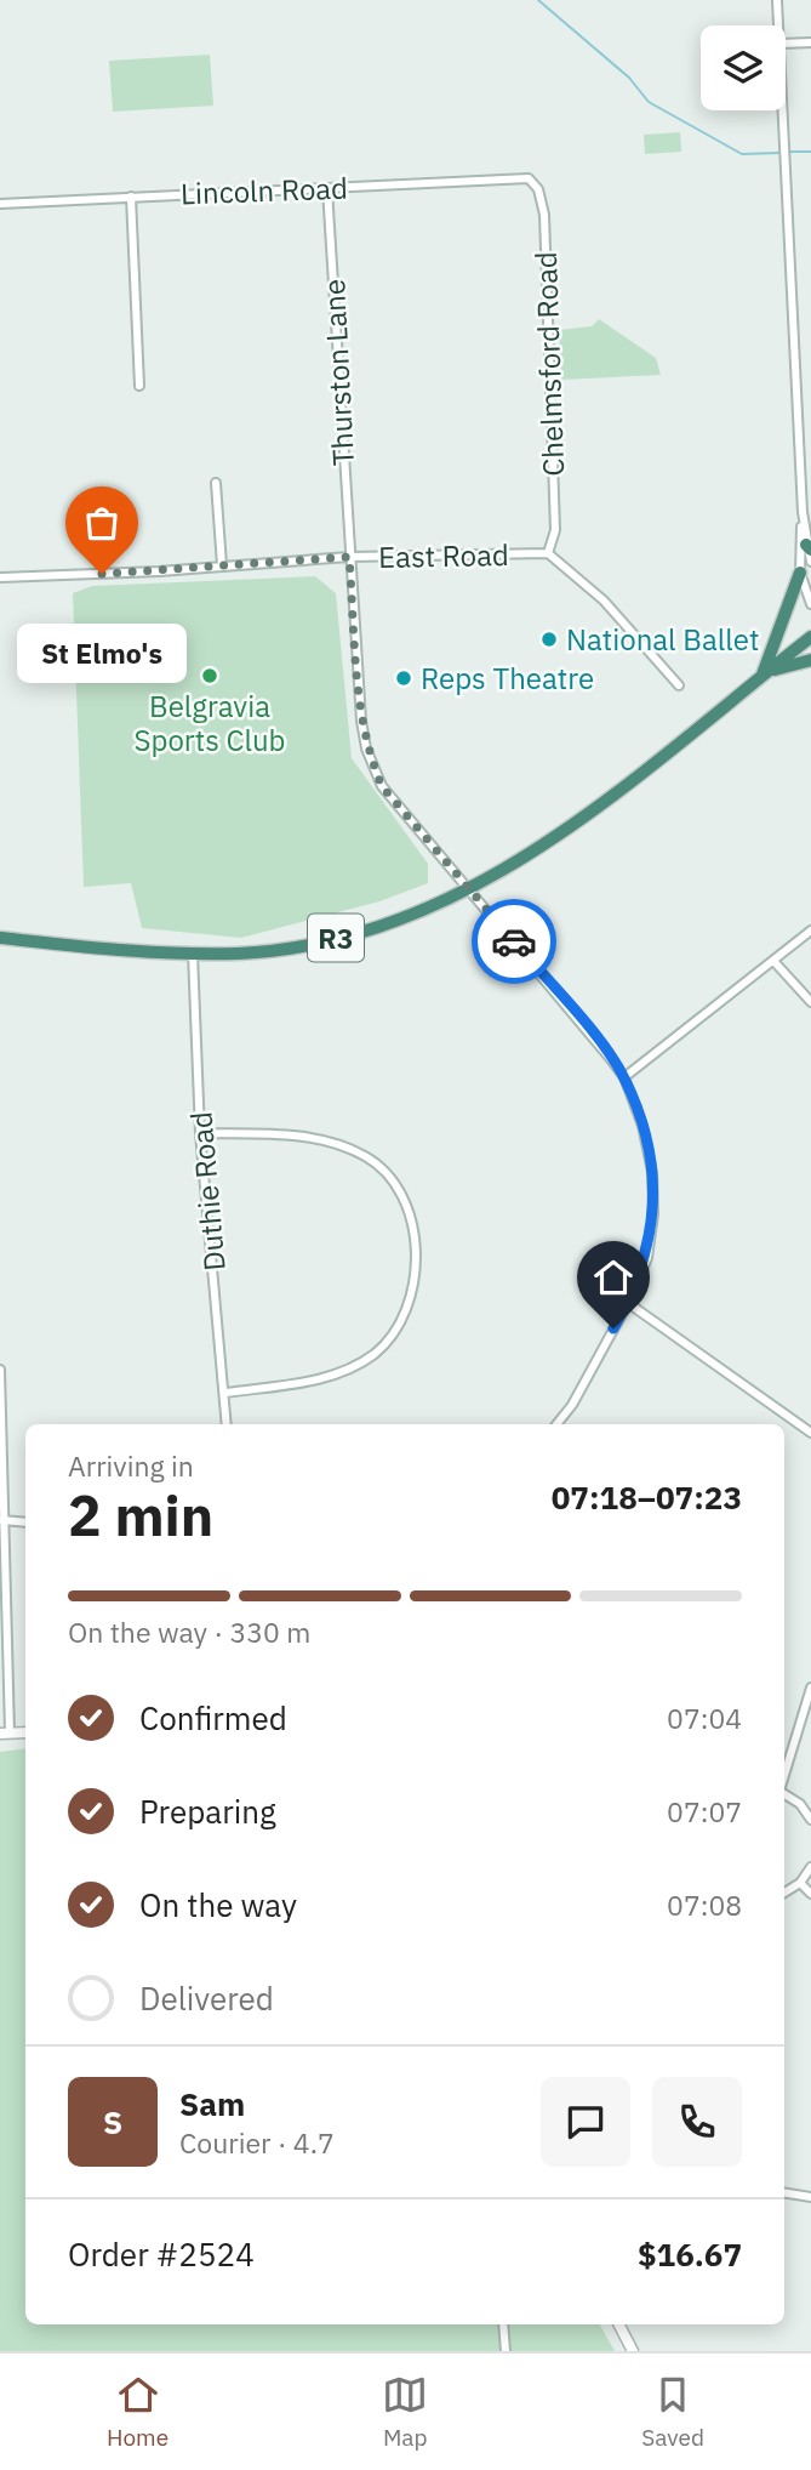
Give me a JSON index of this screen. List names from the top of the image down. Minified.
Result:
{"streets":{"highway":["R3"],"street":["Lincoln Road","Chelmsford Road","Thurston Lane","East Road","Duthie Road"]},"crossings":[["Lincoln Road","Chelmsford Road"],["Lincoln Road","Thurston Lane"],["Chelmsford Road","East Road"],["Thurston Lane","East Road"],["Thurston Lane","R3"],["R3","Duthie Road"]],"places":["St Elmo's","National Ballet","Belgravia Sports Club","Reps Theatre"],"page":{"bubble":"St Elmo's","heading":["2 min","Arriving in","07:18–07:23"],"panel":["Sam","Courier · 4.7","Order #2524","$16.67"],"bar":"On the way · 330 m","list":[["Confirmed","07:04"],["Preparing","07:07"],["On the way","07:08"],"Delivered"],"round":"S","tabs":["Home","Map","Saved"]}}
